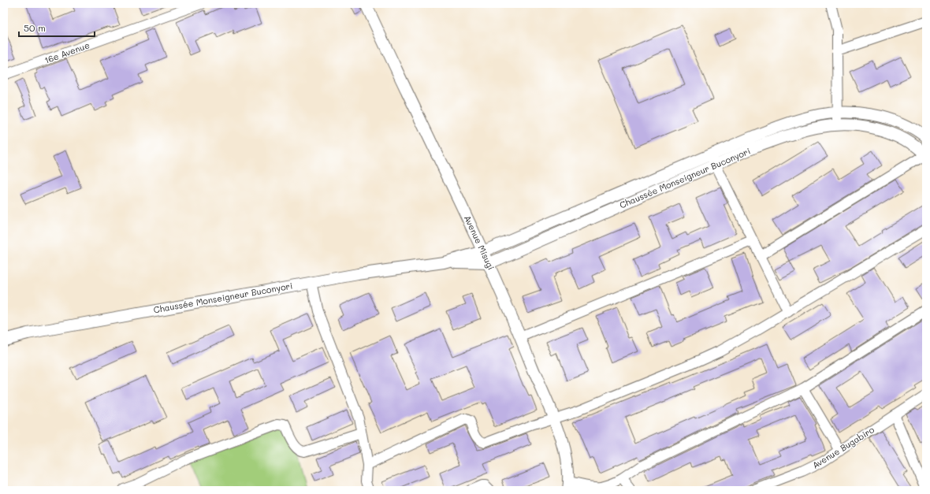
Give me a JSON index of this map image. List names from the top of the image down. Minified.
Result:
{"streets":{"street":["16e Avenue","Chaussée Monseigneur Buconyori","Avenue Misugi","Avenue Bugabiro"]},"crossings":[["Chaussée Monseigneur Buconyori","Avenue Misugi"]],"scale_bar":"50 m"}
